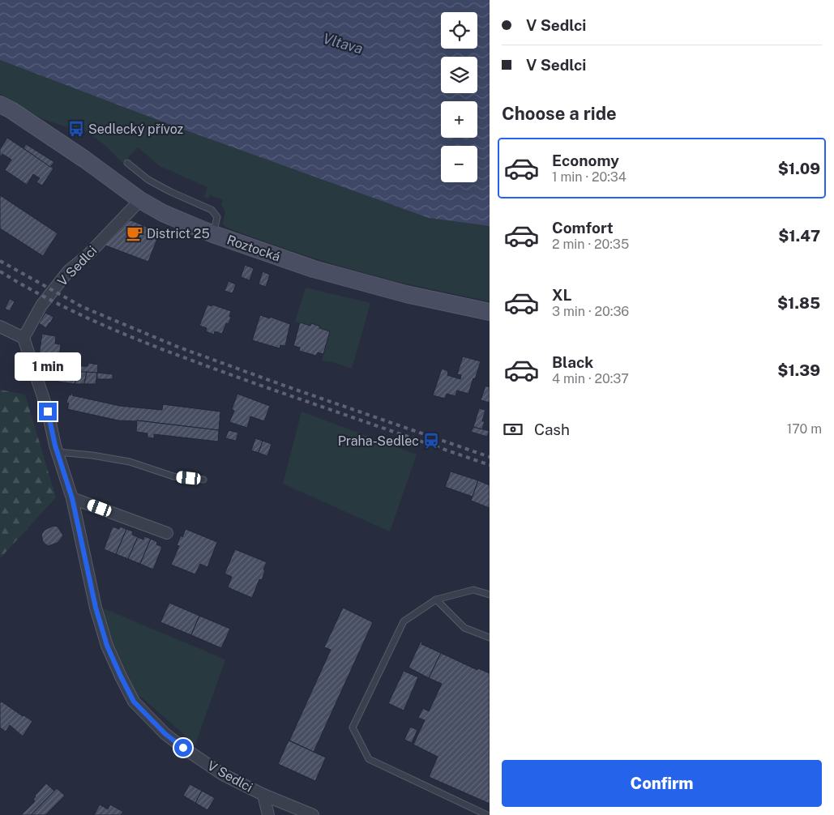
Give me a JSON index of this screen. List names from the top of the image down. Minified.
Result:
{"streets":{"main road":["Roztocká"],"street":["V Sedlci"]},"crossings":[["Roztocká","V Sedlci"]],"water":["Vltava"],"places":{"bus stop":["Sedlecký přívoz"],"cafe":["District 25"],"station":["Praha-Sedlec"]},"page":{"banner":["V Sedlci","V Sedlci"],"map_buttons":["+","−"],"heading":"Choose a ride","list":[{"name":"Economy","note":"1 min · 20:34","value":"$1.09"},{"name":"Comfort","note":"2 min · 20:35","value":"$1.47"},{"name":"XL","note":"3 min · 20:36","value":"$1.85"},{"name":"Black","note":"4 min · 20:37","value":"$1.39"}],"bubble":"1 min","pay":["Cash","170 m"],"buttons":"Confirm"}}
